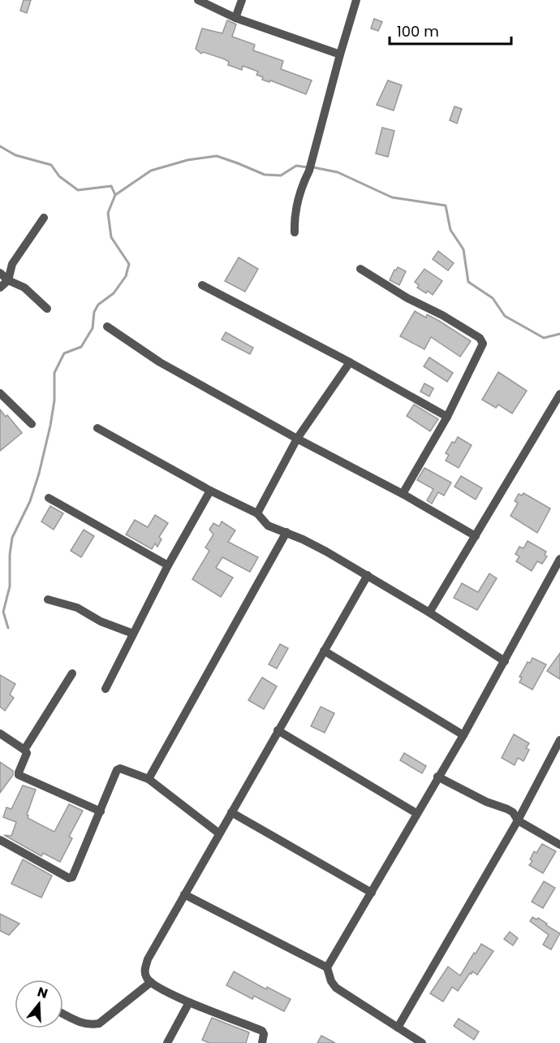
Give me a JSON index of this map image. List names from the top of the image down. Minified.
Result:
{"scale_bar":"100 m","north":"top"}
